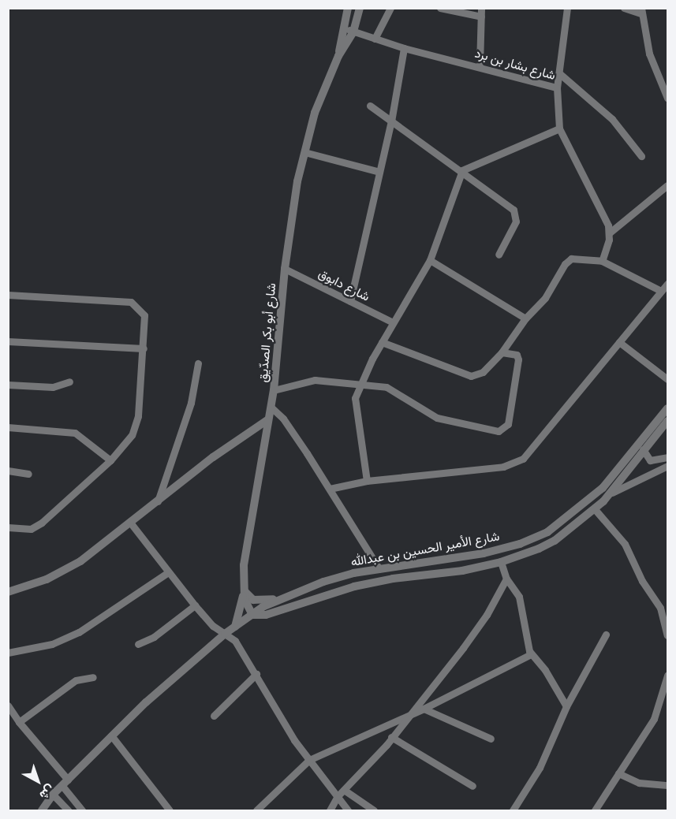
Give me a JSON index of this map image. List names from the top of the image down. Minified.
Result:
{"streets":{"street":["شارع بشار بن برد","شارع دابوق","شارع أبو بكر الصدّيق","شارع الأمير الحسين بن عبدالله"]},"crossings":[["شارع بشار بن برد","شارع أبو بكر الصدّيق"],["شارع دابوق","شارع أبو بكر الصدّيق"],["شارع أبو بكر الصدّيق","شارع الأمير الحسين بن عبدالله"]],"north":"bottom right"}
